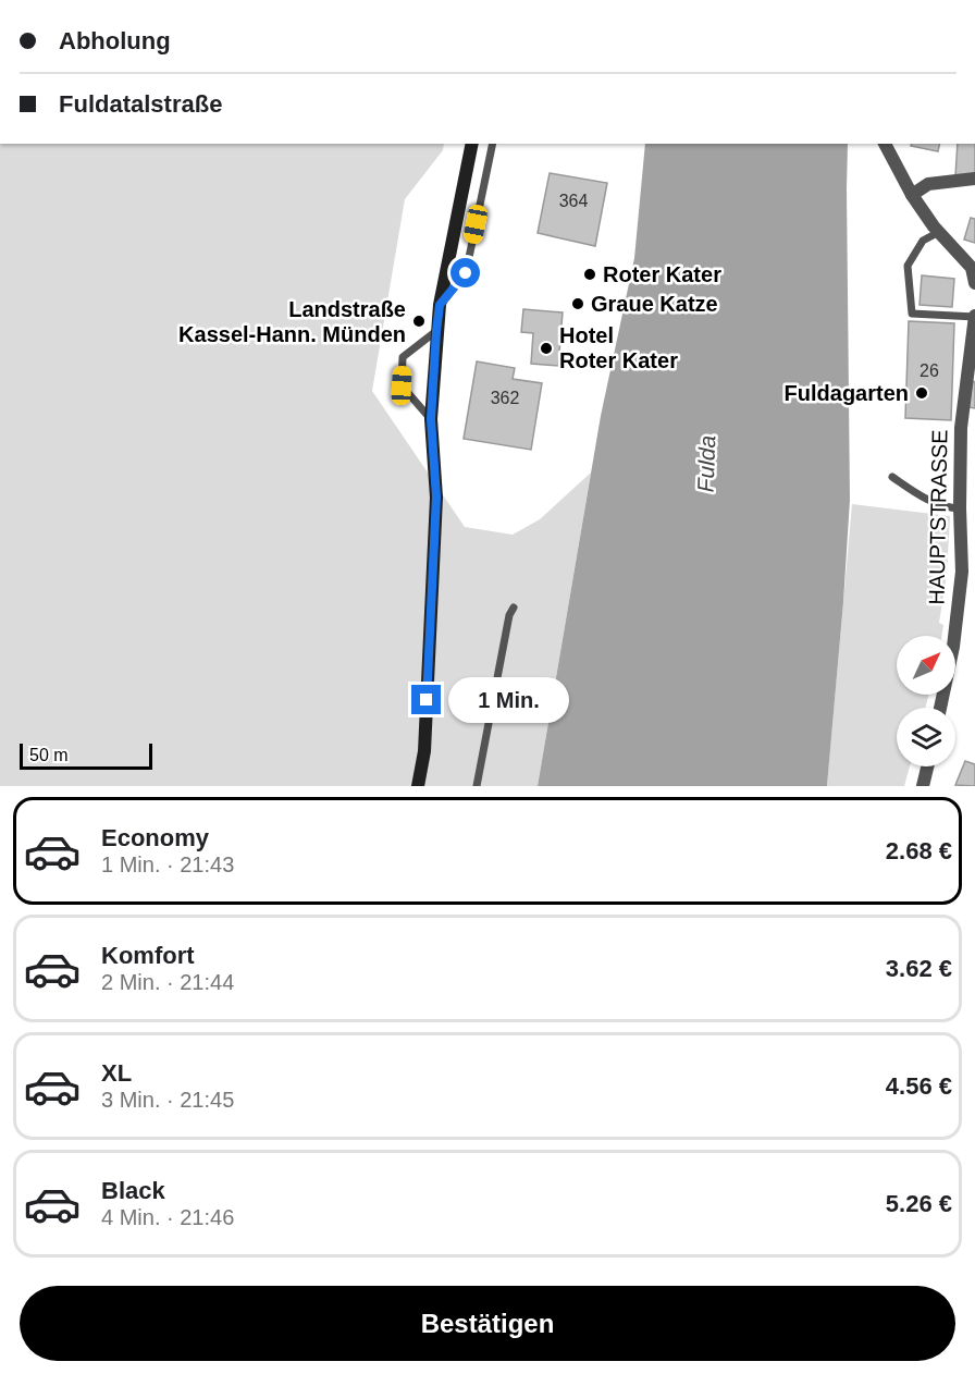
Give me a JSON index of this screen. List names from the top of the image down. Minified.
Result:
{"streets":{"street":["HAUPTSTRASSE"]},"water":["Fulda"],"places":["Roter Kater","Graue Katze","Landstraße Kassel-Hann. Münden","Hotel Roter Kater","Fuldagarten"],"house_numbers":["364","26","362"],"scale_bar":"50 m","north":"top right","page":{"banner":["Abholung","Fuldatalstraße"],"bubble":"1 Min.","scale":"50 m","list":[{"name":"Economy","note":"1 Min. · 21:43","value":"2.68 €"},{"name":"Komfort","note":"2 Min. · 21:44","value":"3.62 €"},{"name":"XL","note":"3 Min. · 21:45","value":"4.56 €"},{"name":"Black","note":"4 Min. · 21:46","value":"5.26 €"}],"buttons":"Bestätigen"}}
